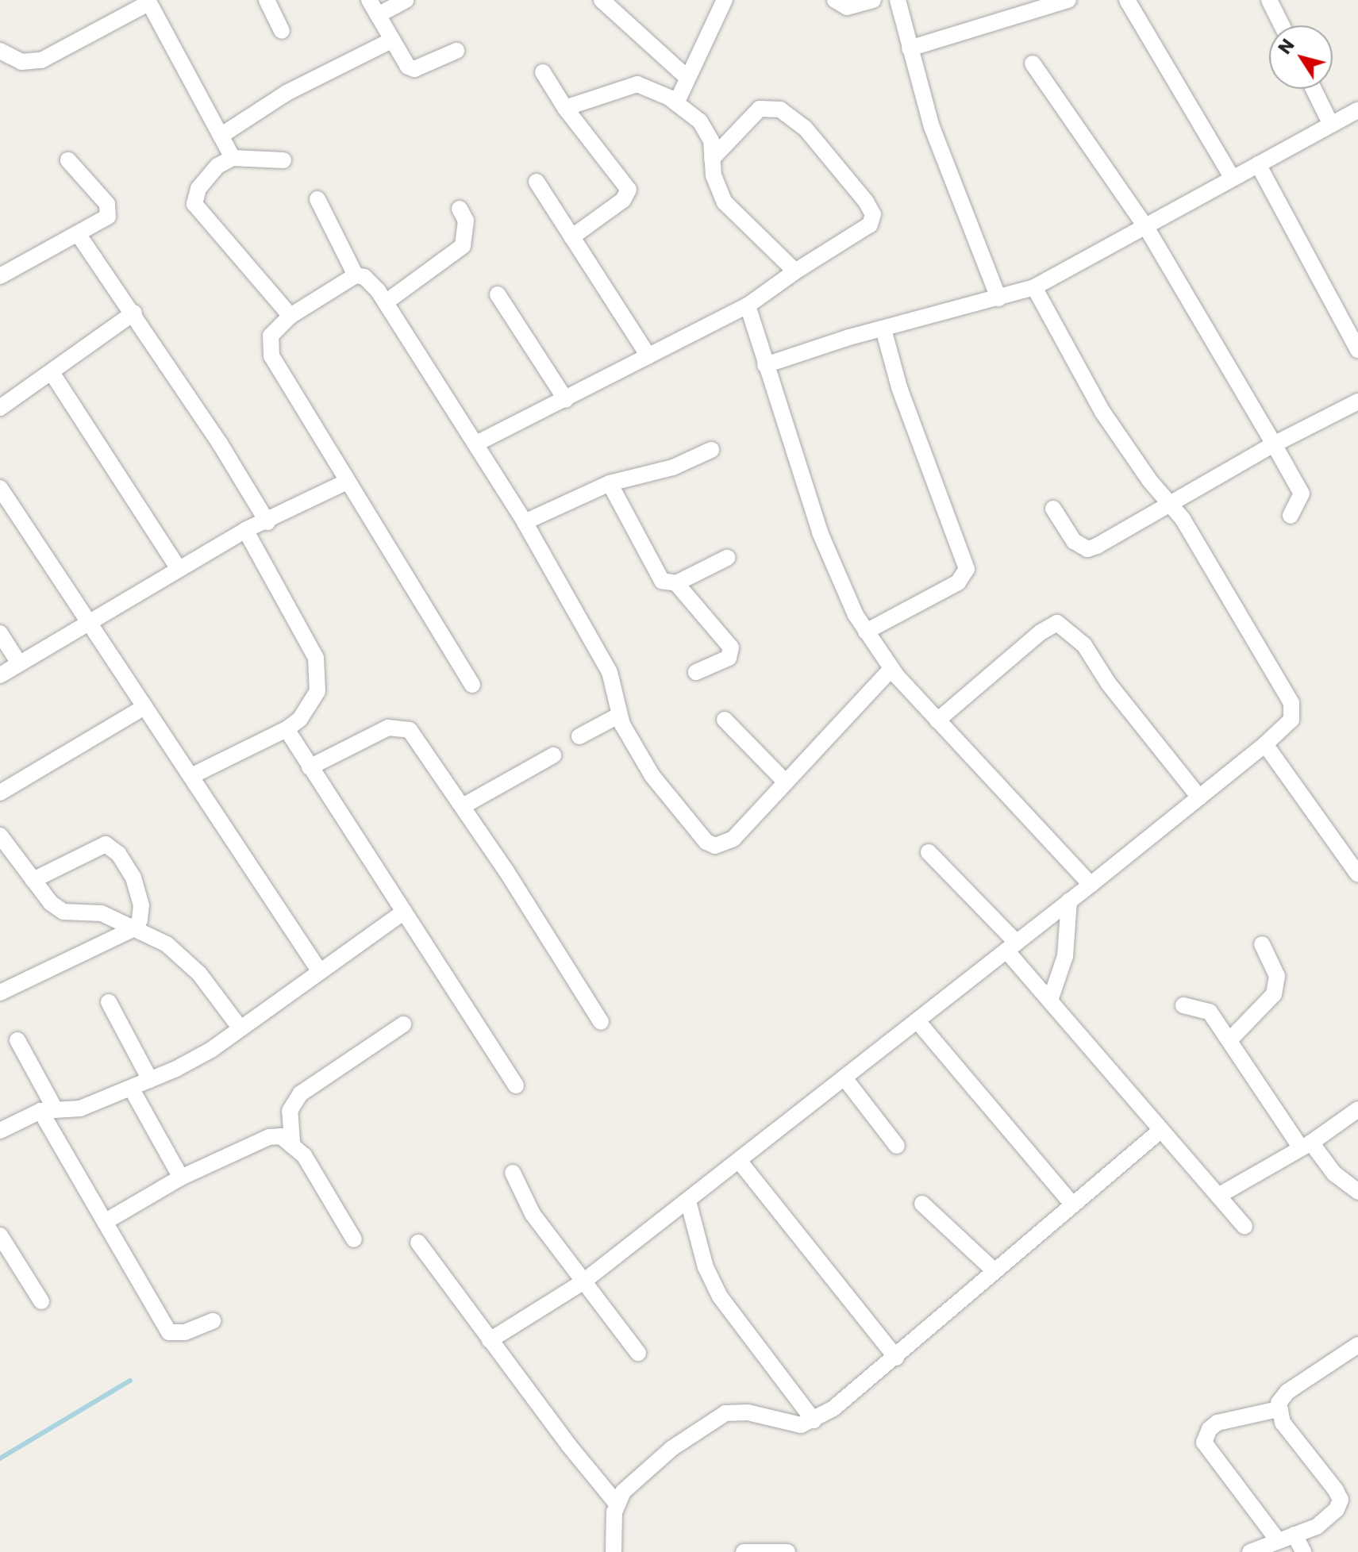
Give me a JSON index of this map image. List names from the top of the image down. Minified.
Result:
{"north":"top left"}
